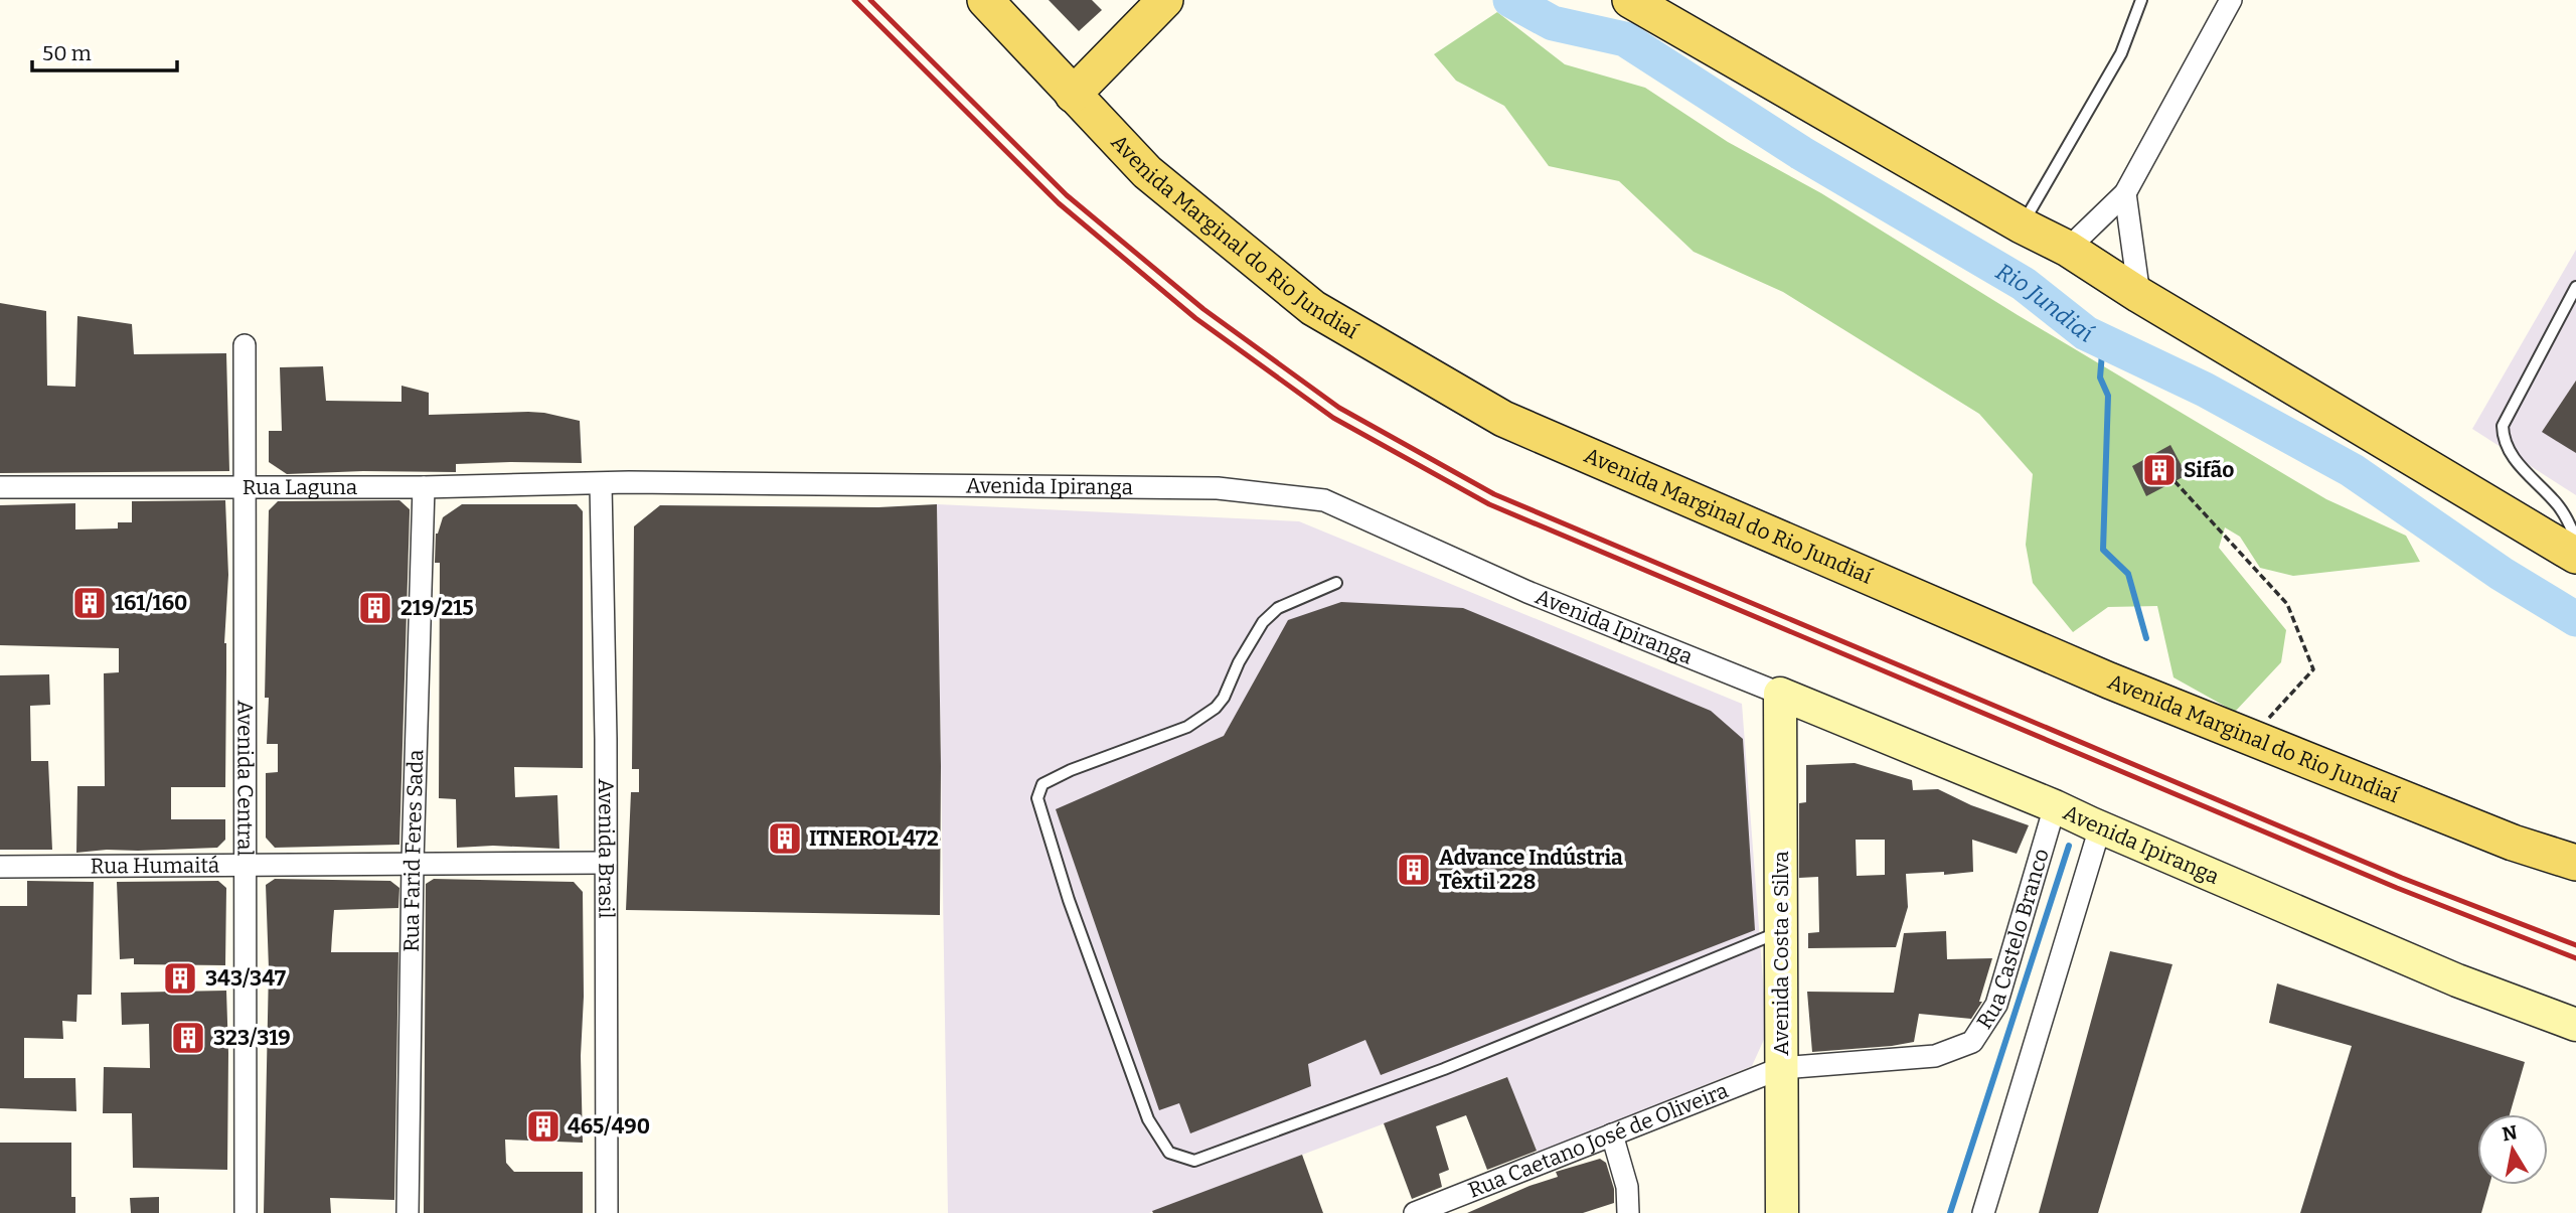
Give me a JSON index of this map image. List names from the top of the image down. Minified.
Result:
{"streets":{"main road":["Avenida Marginal do Rio Jundiaí","Avenida Ipiranga","Avenida Costa e Silva"],"street":["Rua Laguna","Avenida Central","Avenida Brasil","Rua Farid Feres Sada","Rua Humaitá","Rua Castelo Branco","Rua Caetano José de Oliveira"]},"crossings":[["Avenida Ipiranga","Rua Laguna"],["Avenida Ipiranga","Avenida Brasil"],["Avenida Ipiranga","Rua Castelo Branco"],["Avenida Ipiranga","Avenida Costa e Silva"],["Rua Laguna","Avenida Central"],["Rua Laguna","Avenida Brasil"],["Rua Laguna","Rua Farid Feres Sada"],["Avenida Central","Rua Humaitá"],["Avenida Brasil","Rua Humaitá"],["Rua Farid Feres Sada","Rua Humaitá"],["Rua Castelo Branco","Avenida Costa e Silva"],["Rua Castelo Branco","Rua Caetano José de Oliveira"],["Avenida Costa e Silva","Rua Caetano José de Oliveira"]],"water":["Rio Jundiaí"],"places":{"building":["Sifão","161/160","219/215","ITNEROL 472","Advance Indústria Têxtil 228","343/347","323/319","465/490"]},"scale_bar":"50 m","north":"top"}
